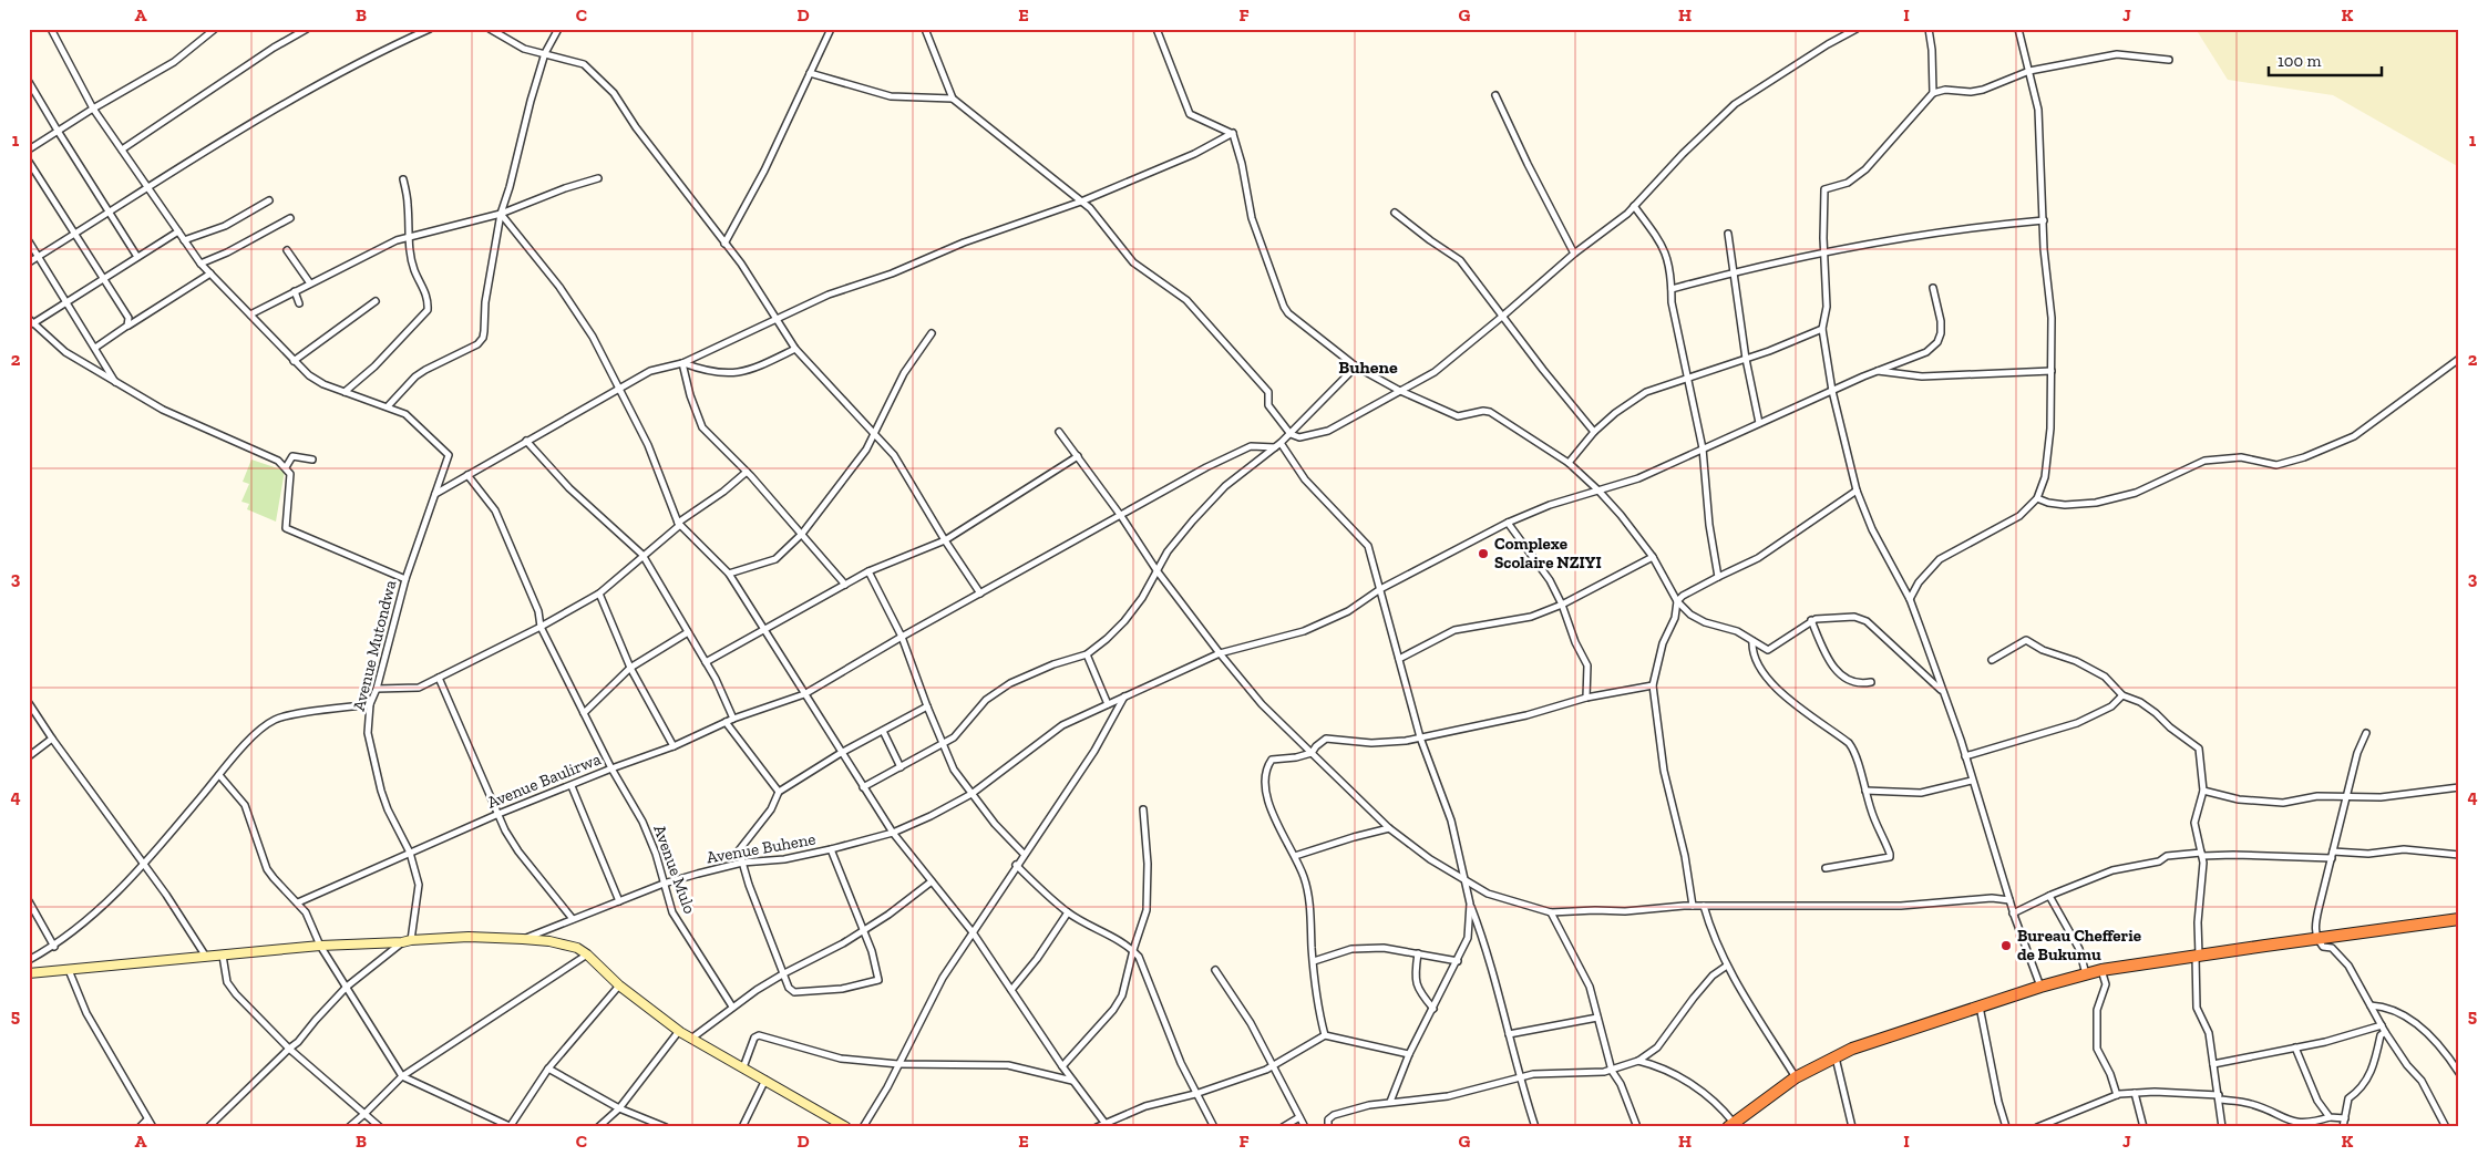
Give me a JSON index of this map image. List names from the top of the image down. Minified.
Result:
{"streets":{"street":["Avenue Mutondwa","Avenue Baulirwa","Avenue Buhene","Avenue Mulo"]},"crossings":[["Avenue Mutondwa","Avenue Baulirwa"],["Avenue Baulirwa","Avenue Mulo"],["Avenue Buhene","Avenue Mulo"]],"districts":["Buhene"],"places":["Complexe Scolaire NZIYI","Bureau Chefferie de Bukumu"],"scale_bar":"100 m","grid":{"columns":["A","B","C","D","E","F","G","H","I","J","K"],"rows":["1","2","3","4","5"]}}
